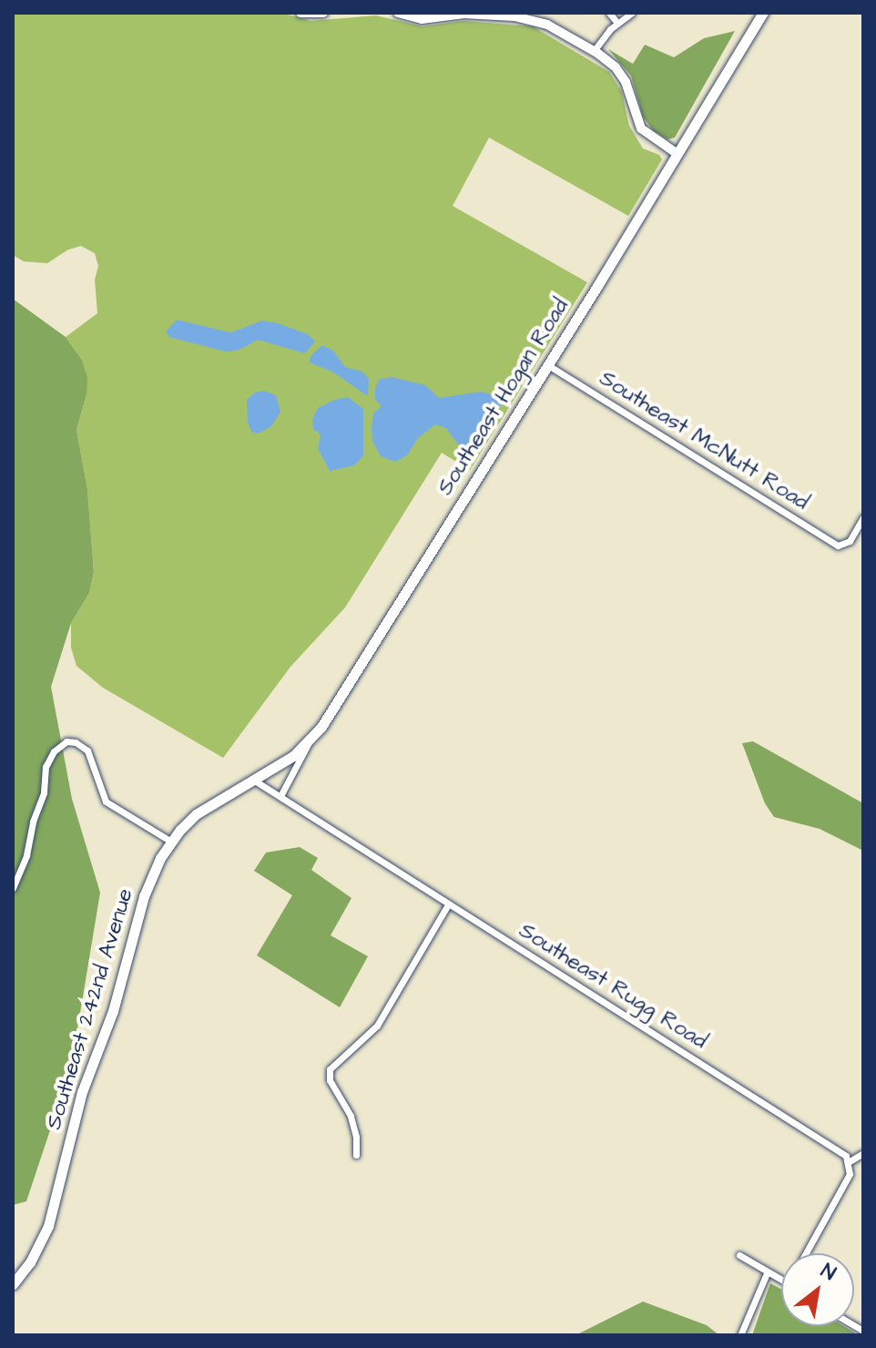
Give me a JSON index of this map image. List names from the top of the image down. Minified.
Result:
{"streets":{"main road":["Southeast Hogan Road","Southeast 242nd Avenue"],"street":["Southeast McNutt Road","Southeast Rugg Road"]},"crossings":[["Southeast Hogan Road","Southeast McNutt Road"],["Southeast Hogan Road","Southeast Rugg Road"],["Southeast Hogan Road","Southeast 242nd Avenue"],["Southeast Rugg Road","Southeast 242nd Avenue"]],"north":"top right"}
